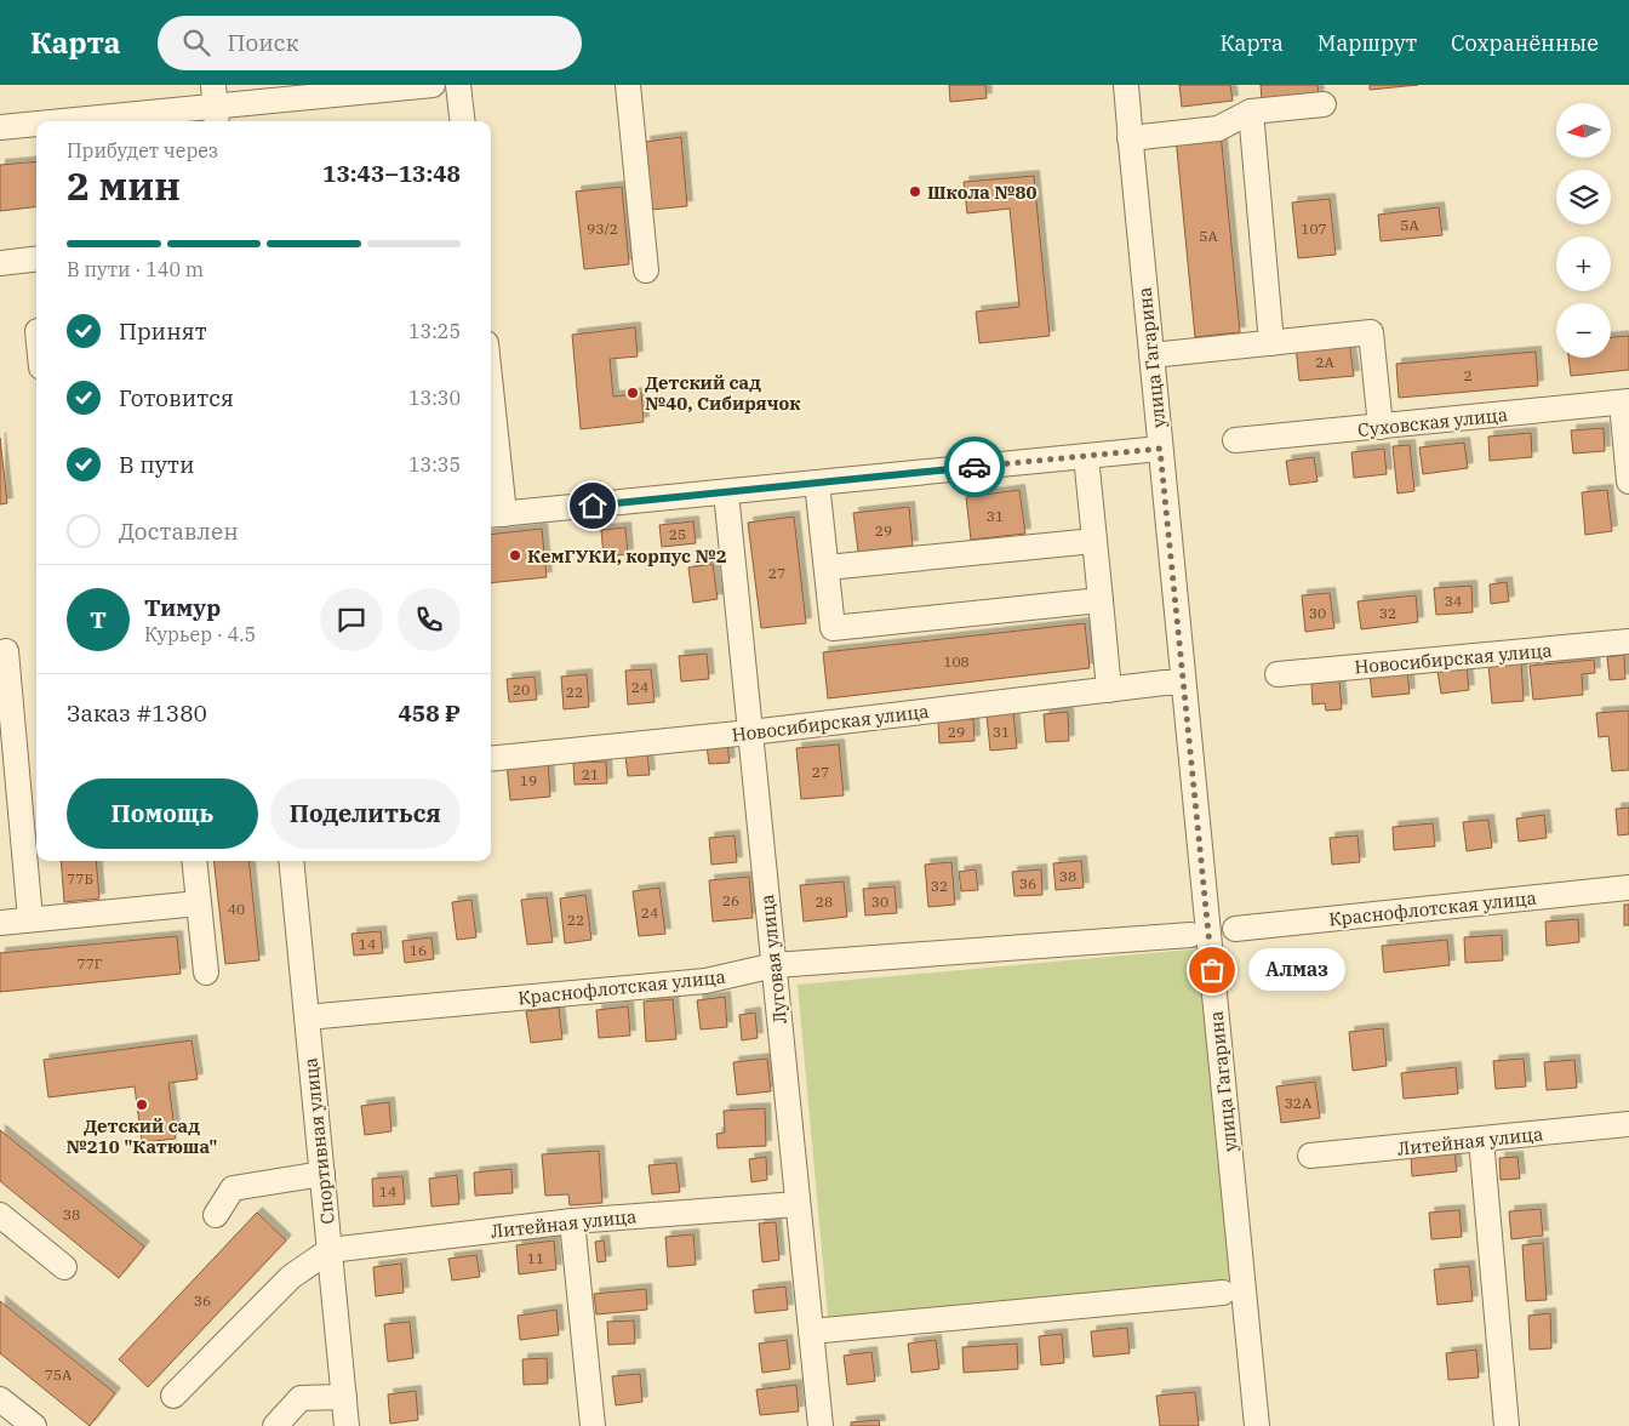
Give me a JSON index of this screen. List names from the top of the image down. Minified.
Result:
{"streets":{"street":["улица Гагарина","Суховская улица","Новосибирская улица","Краснофлотская улица","Луговая улица","Спортивная улица","Литейная улица"]},"crossings":[["Новосибирская улица","Луговая улица"],["Краснофлотская улица","Луговая улица"],["Краснофлотская улица","Спортивная улица"],["Луговая улица","Литейная улица"],["Спортивная улица","Литейная улица"]],"places":["Школа №80","Детский сад №40, Сибирячок","КемГУКИ, корпус №2","Алмаз","Детский сад №210 \"Катюша\""],"house_numbers":["5А","93/2","107","5А","2А","2","31","29","25","27","34","30","32","108","24","20","22","29","31","27","21","19","38","77Б","36","32","26","28","30","40","24","22","14","16","77Г","32А","14","38","11","36","75А"],"north":"left","page":{"header":"Карта","search":"Поиск","nav":["Карта","Маршрут","Сохранённые"],"map_buttons":["+","−"],"heading":["2 мин","Прибудет через","13:43–13:48"],"panel":["Тимур","Курьер · 4.5","Заказ #1380","458 ₽"],"bar":"В пути · 140 m","list":[["Принят","13:25"],["Готовится","13:30"],["В пути","13:35"],"Доставлен"],"round":"Т","buttons":["Помощь","Поделиться"],"bubble":"Алмаз"}}
